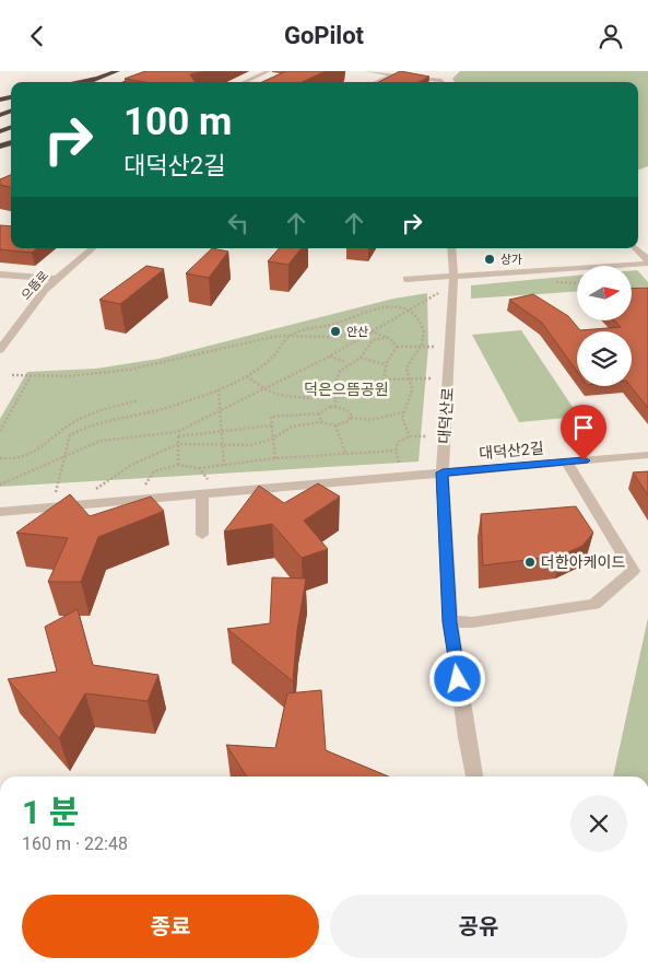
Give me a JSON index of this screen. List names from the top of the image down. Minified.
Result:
{"streets":{"street":["으뜸로","대덕산로","대덕산2길"]},"crossings":[["대덕산로","대덕산2길"]],"parks":["덕은으뜸공원"],"places":["상가","안산","더한아케이드"],"north":"right","page":{"header":"GoPilot","turn":["100 m","대덕산2길"],"heading":["1 분","160 m · 22:48"],"buttons":["종료","공유"]}}
